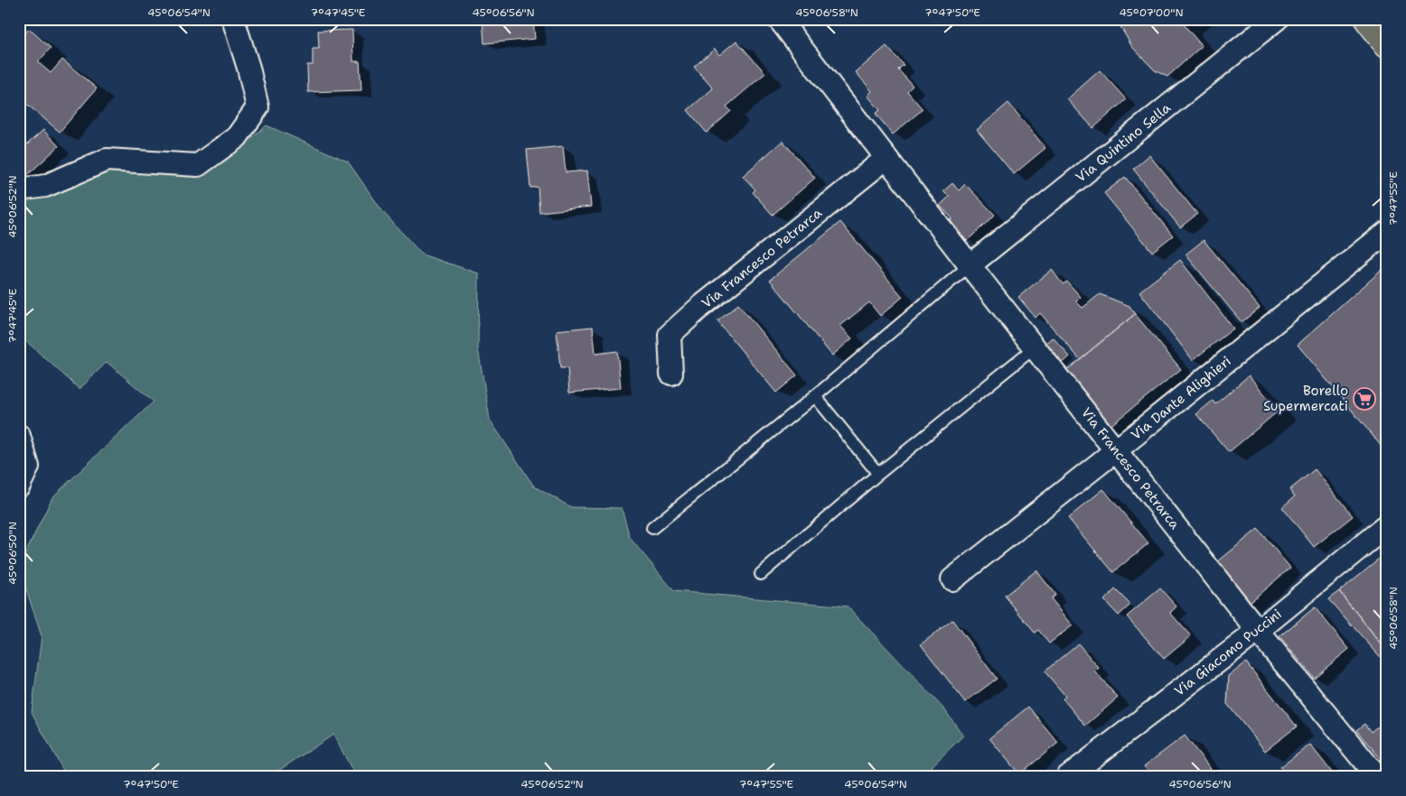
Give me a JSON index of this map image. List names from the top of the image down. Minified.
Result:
{"streets":{"street":["Via Quintino Sella","Via Francesco Petrarca","Via Dante Alighieri","Via Giacomo Puccini"]},"crossings":[["Via Quintino Sella","Via Francesco Petrarca"],["Via Francesco Petrarca","Via Dante Alighieri"],["Via Francesco Petrarca","Via Giacomo Puccini"]],"places":{"supermarket":["Borello Supermercati"]},"coordinates":["45°06'54\"N","7°47'45\"E","45°06'56\"N","45°06'58\"N","7°47'50\"E","45°07'00\"N","7°47'55\"E","45°06'52\"N","45°06'50\"N"]}
